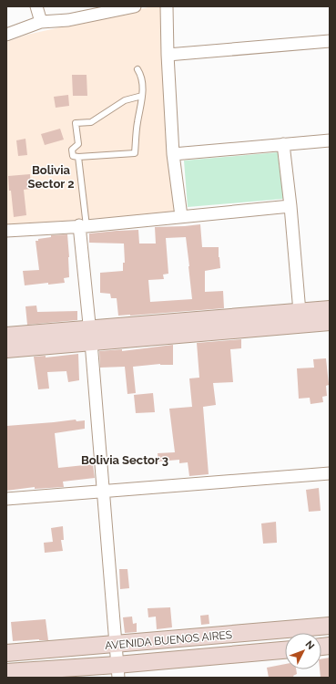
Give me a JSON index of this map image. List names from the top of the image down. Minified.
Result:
{"streets":{"main road":["AVENIDA BUENOS AIRES"]},"districts":["Bolivia Sector 2","Bolivia Sector 3"],"north":"top right"}
